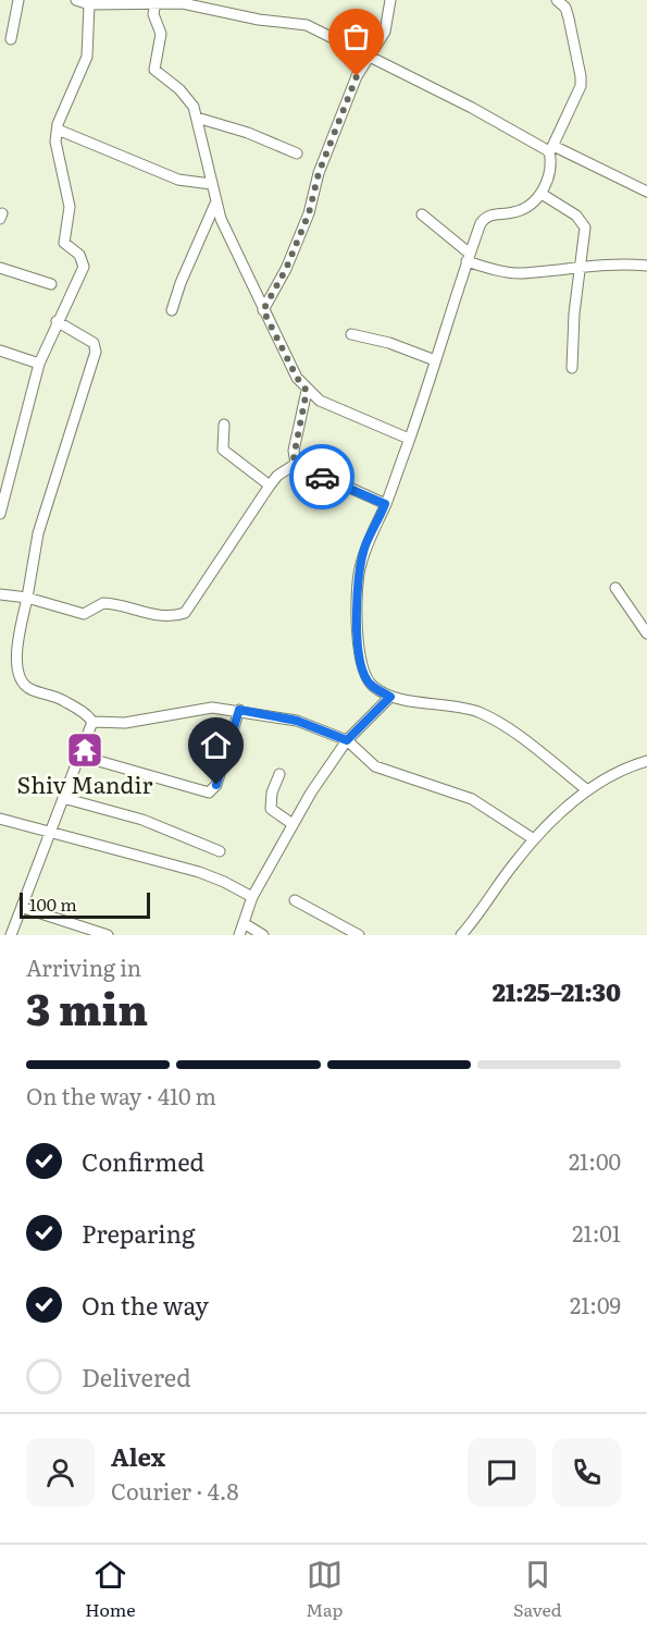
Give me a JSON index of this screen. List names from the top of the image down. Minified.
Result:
{"places":{"temple":["Shiv Mandir"]},"scale_bar":"100 m","page":{"scale":"100 m","heading":["3 min","Arriving in","21:25–21:30"],"panel":["Alex","Courier · 4.8"],"bar":"On the way · 410 m","list":[["Confirmed","21:00"],["Preparing","21:01"],["On the way","21:09"],"Delivered"],"tabs":["Home","Map","Saved"]}}
